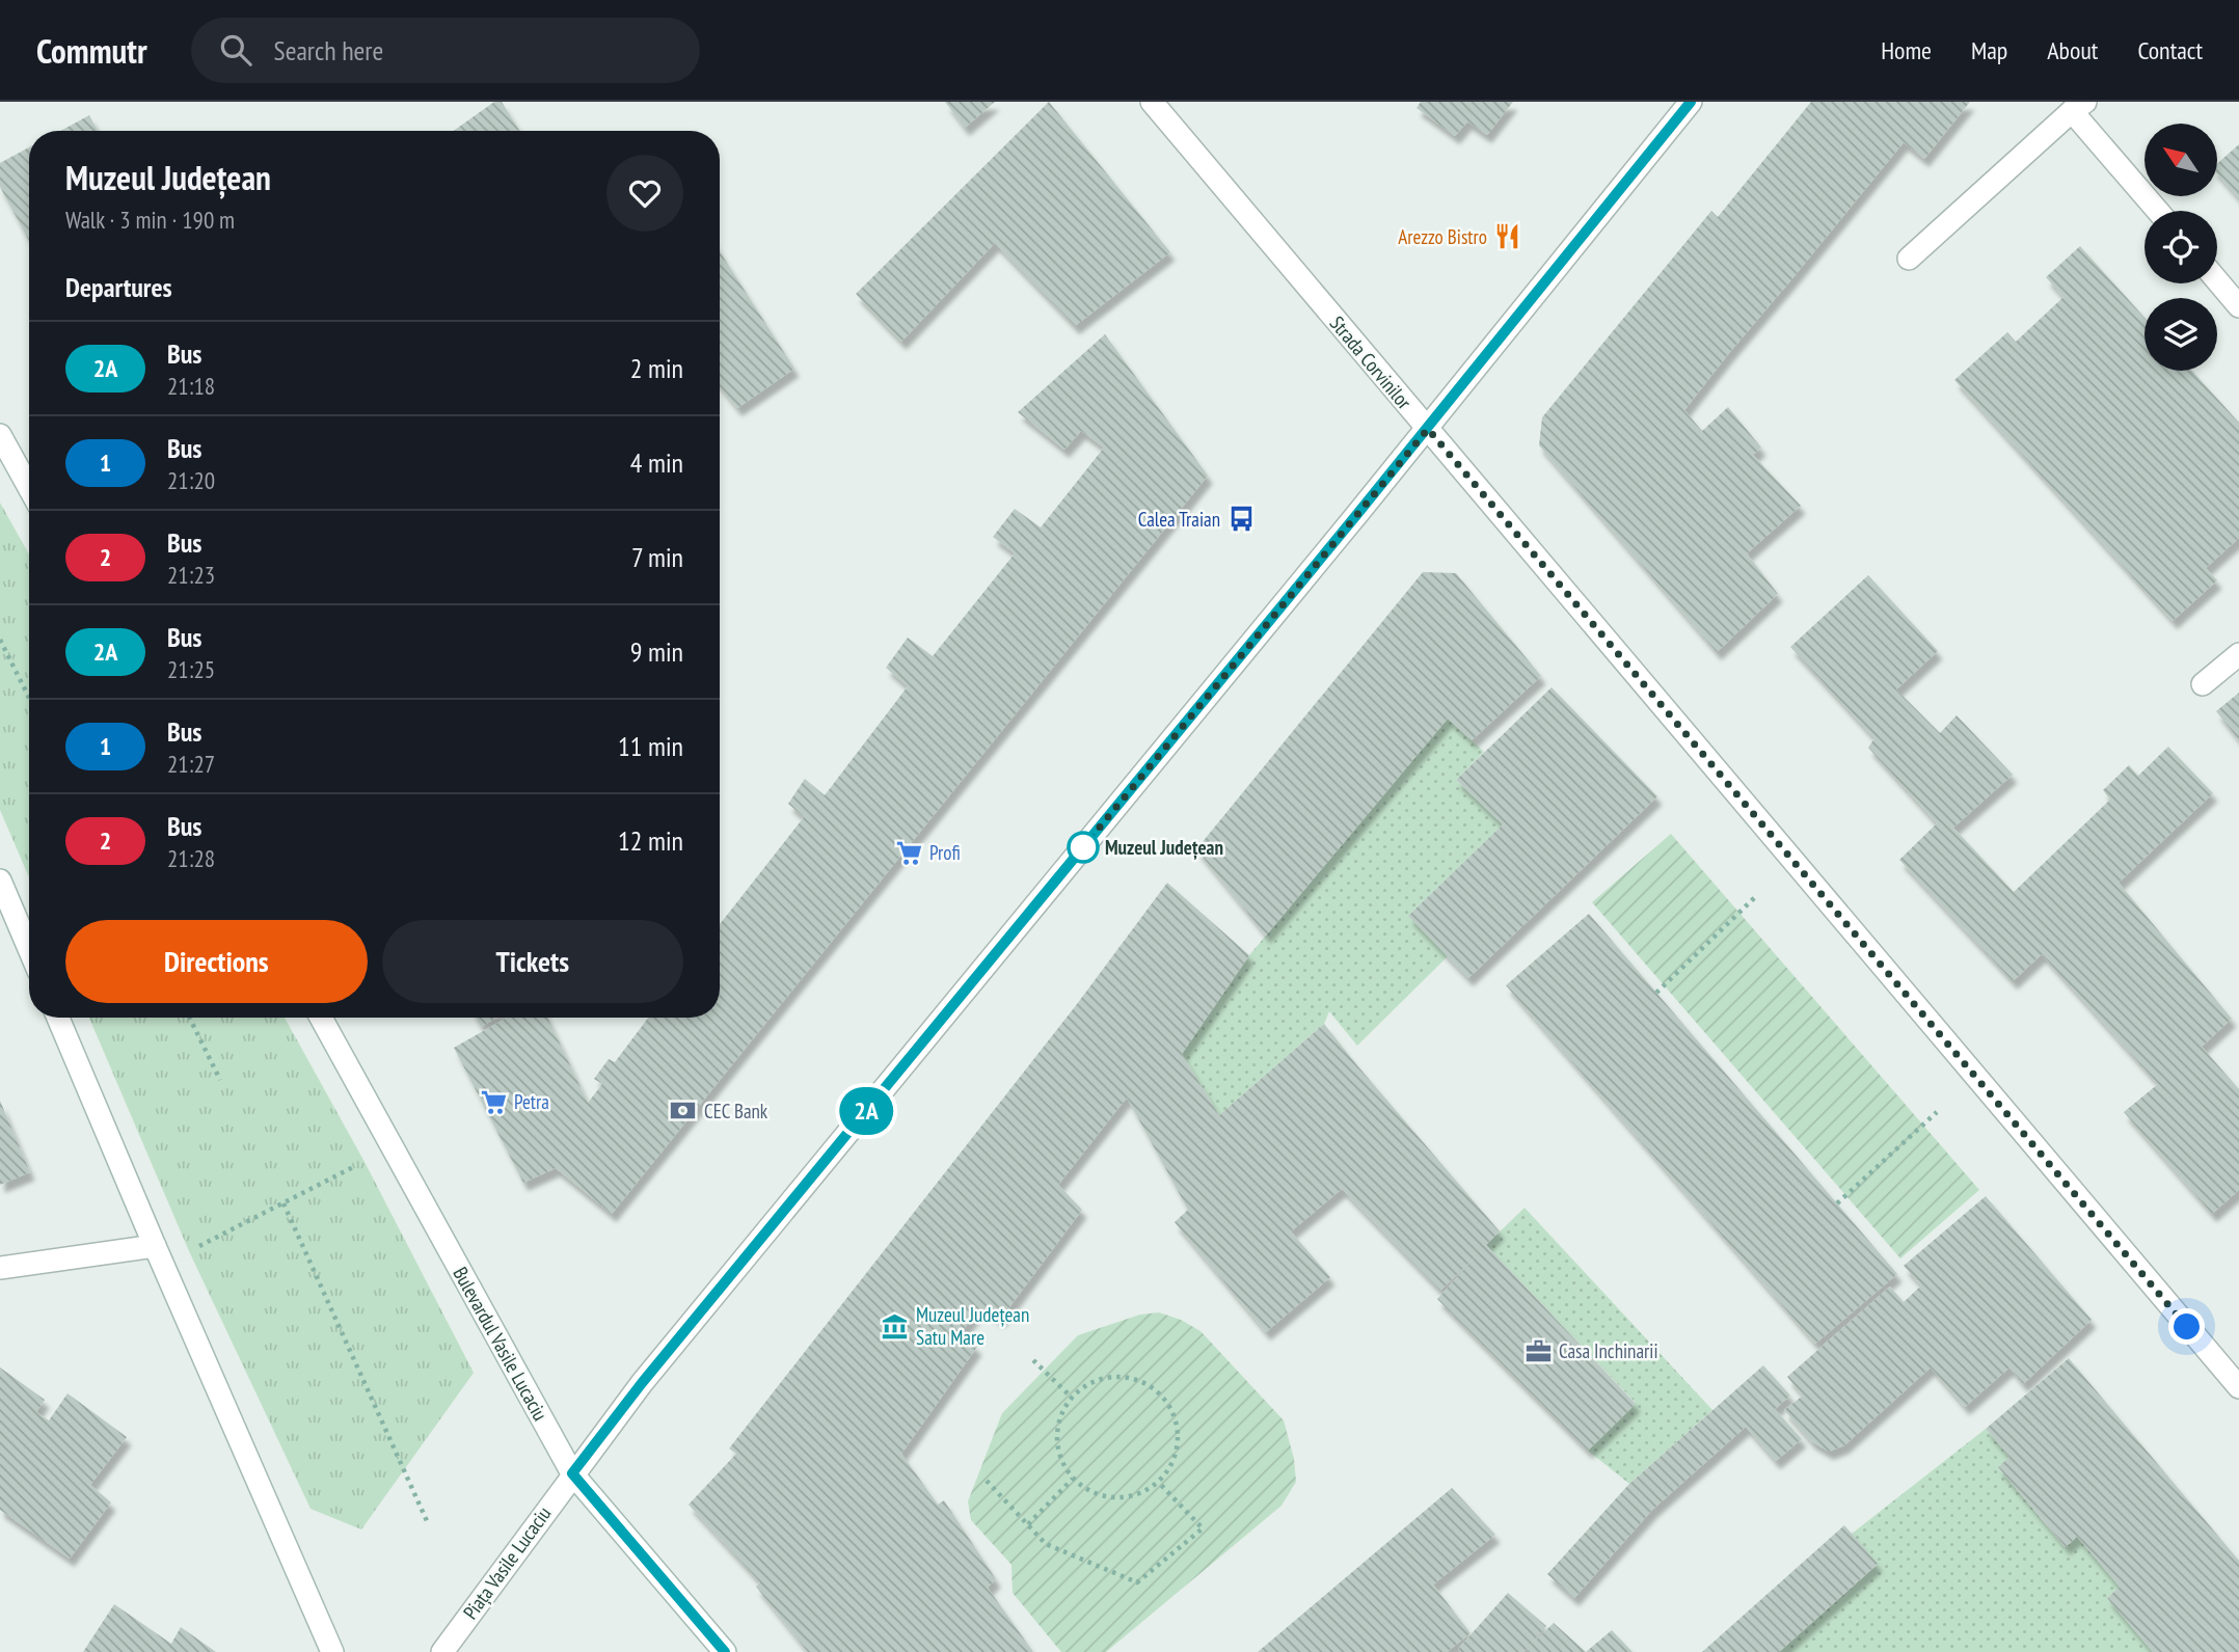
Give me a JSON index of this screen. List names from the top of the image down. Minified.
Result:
{"streets":{"street":["Strada Corvinilor","Bulevardul Vasile Lucaciu","Piața Vasile Lucaciu"]},"crossings":[["Strada Corvinilor","Piața Vasile Lucaciu"],["Bulevardul Vasile Lucaciu","Piața Vasile Lucaciu"]],"places":{"restaurant":["Arezzo Bistro"],"bus stop":["Calea Traian"],"other":["Muzeul Județean"],"supermarket":["Profi","Petra"],"bank":["CEC Bank"],"museum":["Muzeul Județean Satu Mare"],"office":["Casa Inchinarii"]},"lines":["bus line 2A"],"north":"top left","page":{"header":"Commutr","search":"Search here","nav":["Home","Map","About","Contact"],"on_map":"2A","heading":[["Muzeul Județean","Walk · 3 min · 190 m"],"Departures"],"list":[{"mark":"2A","name":"Bus","note":"21:18","value":"2 min"},{"mark":"1","name":"Bus","note":"21:20","value":"4 min"},{"mark":"2","name":"Bus","note":"21:23","value":"7 min"},{"mark":"2A","name":"Bus","note":"21:25","value":"9 min"},{"mark":"1","name":"Bus","note":"21:27","value":"11 min"},{"mark":"2","name":"Bus","note":"21:28","value":"12 min"}],"buttons":["Directions","Tickets"]}}
